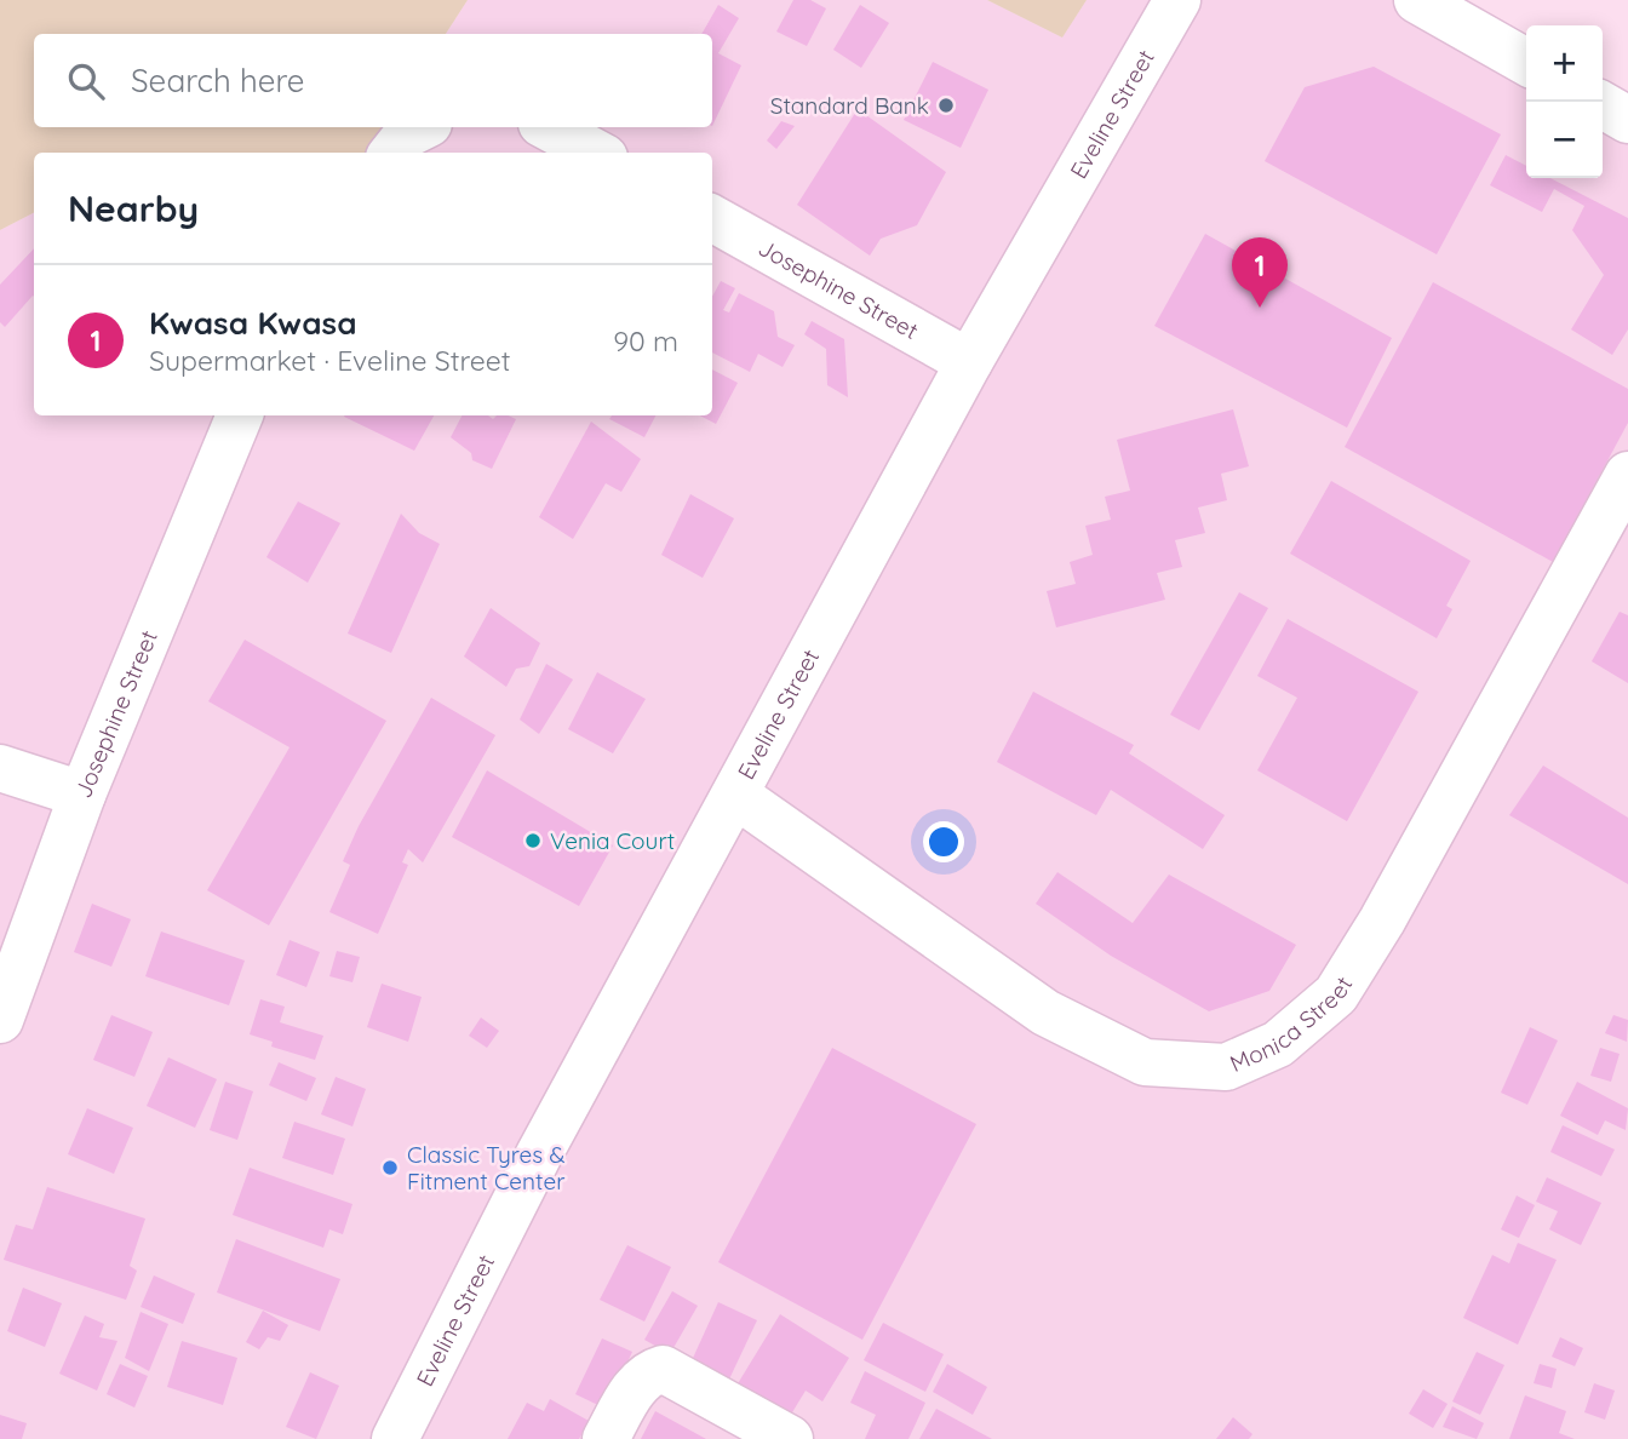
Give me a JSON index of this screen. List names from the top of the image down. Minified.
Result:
{"streets":{"street":["Eveline Street","Josephine Street","Monica Street"]},"crossings":[["Eveline Street","Josephine Street"],["Eveline Street","Monica Street"]],"places":["Standard Bank","Venia Court","Classic Tyres & Fitment Center"],"page":{"map_buttons":["+","−"],"search":"Search here","heading":"Nearby","pins":"1","list":[{"mark":"1","name":"Kwasa Kwasa","note":"Supermarket · Eveline Street","value":"90 m"}]}}
